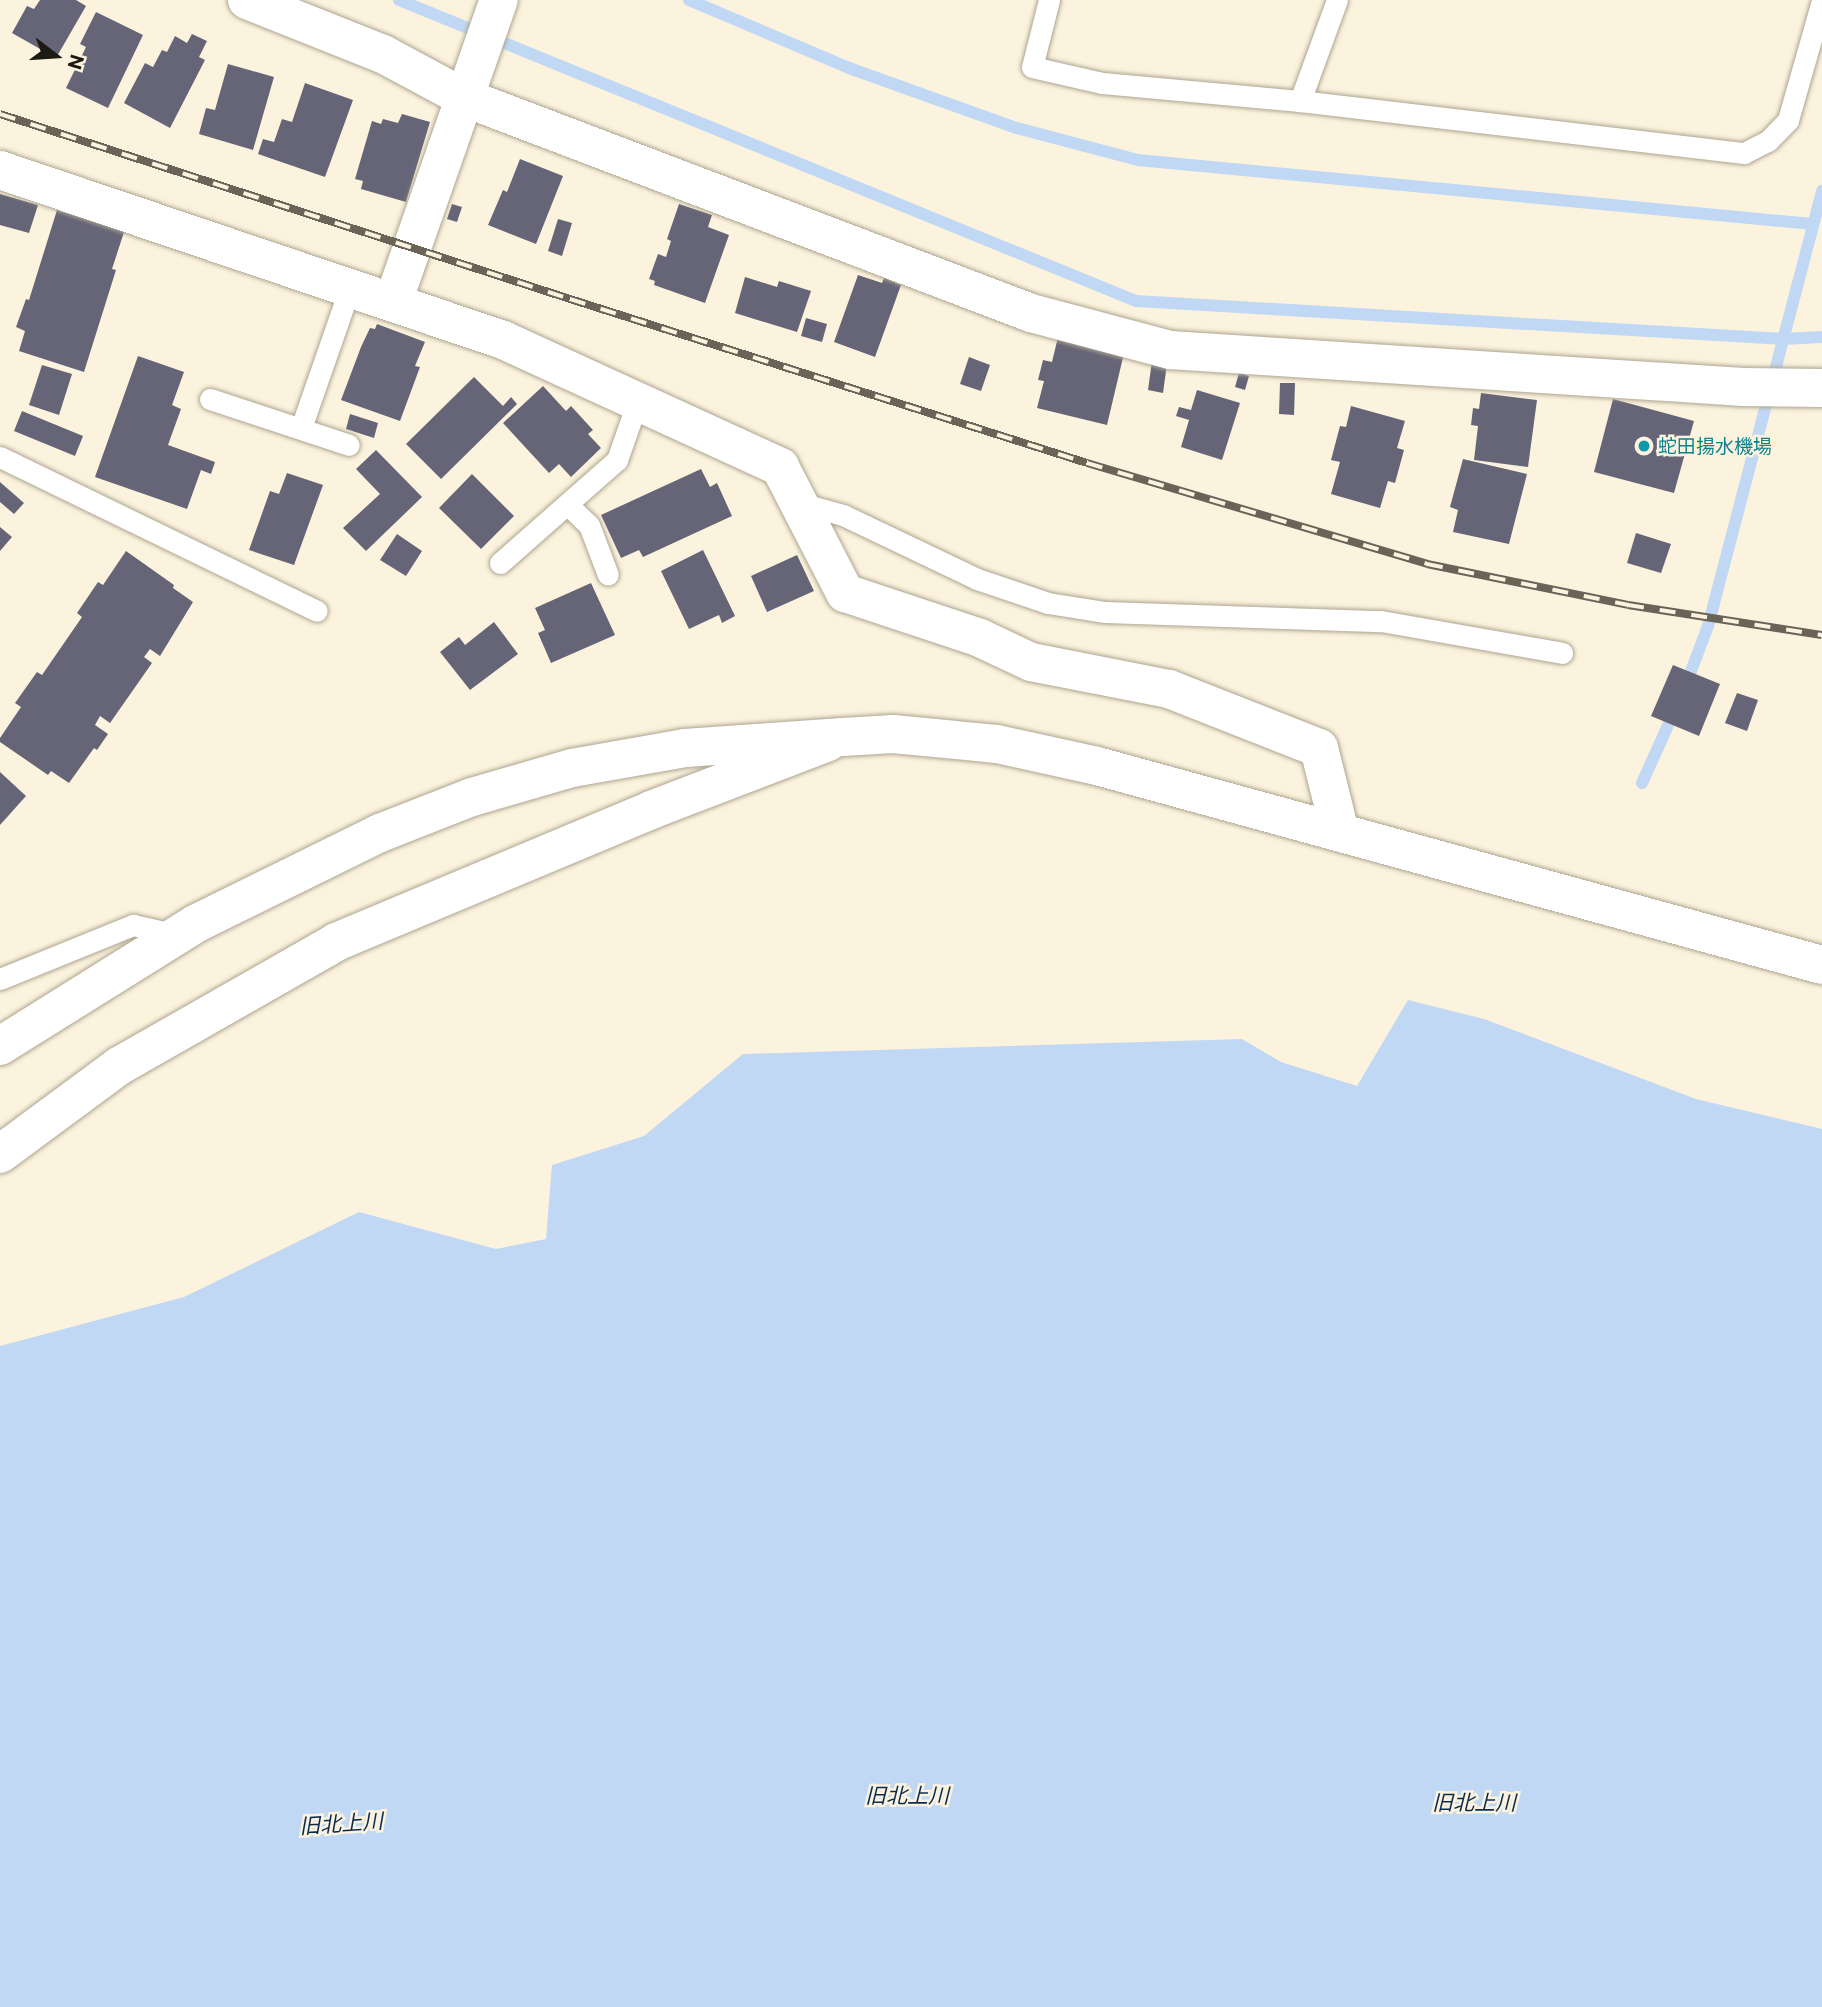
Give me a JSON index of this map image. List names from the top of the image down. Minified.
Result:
{"water":["旧北上川"],"places":["蛇田揚水機場"],"north":"right"}
